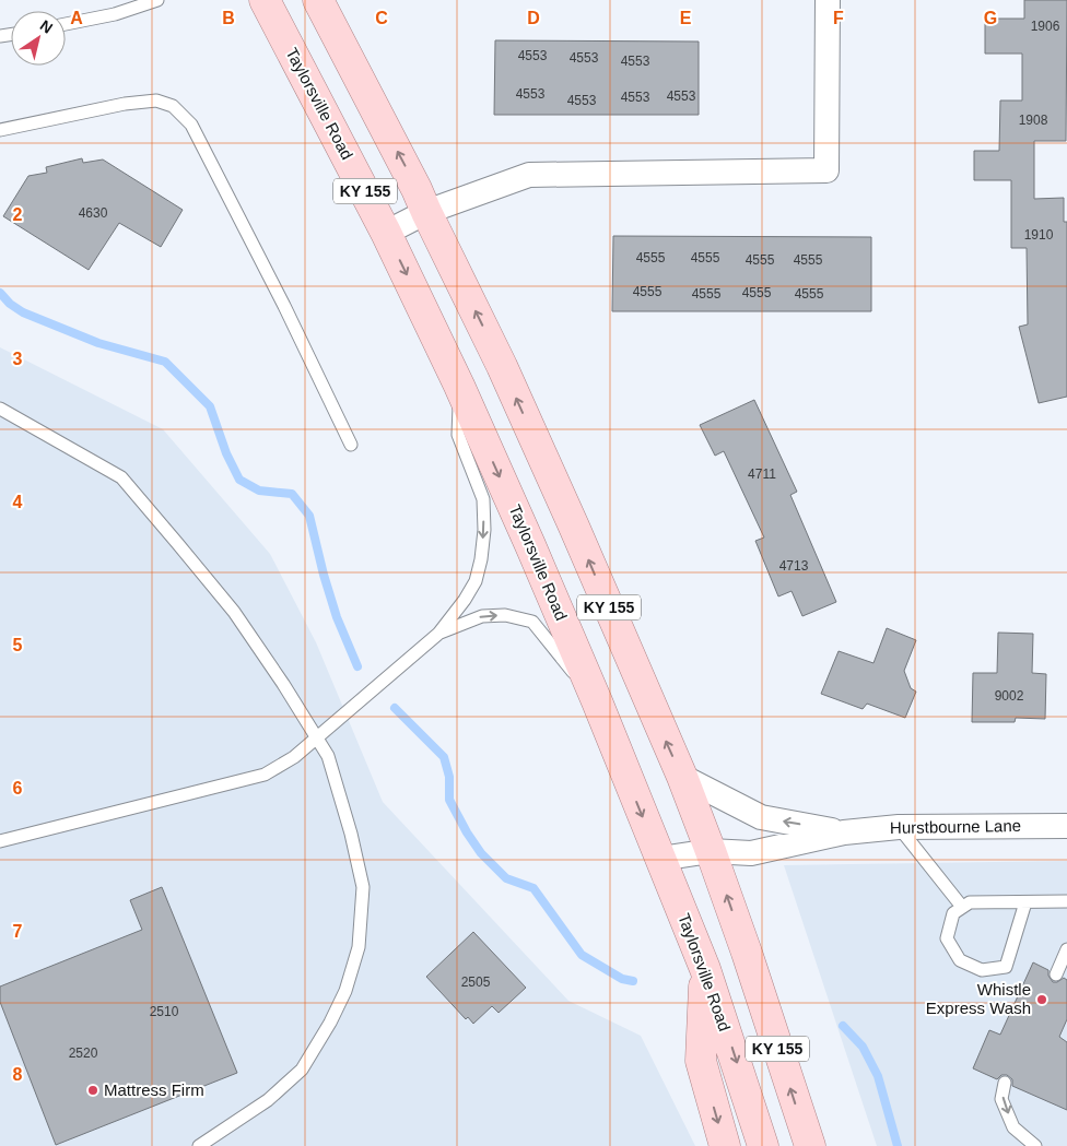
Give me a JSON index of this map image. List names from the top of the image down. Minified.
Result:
{"streets":{"main road":["Taylorsville Road","KY 155"],"street":["Hurstbourne Lane"]},"crossings":[["Taylorsville Road","Hurstbourne Lane"],["KY 155","Hurstbourne Lane"]],"places":["Whistle Express Wash","Mattress Firm"],"house_numbers":["1906","4553","4553","4553","4553","4553","4553","4553","1908","4630","1910","4555","4555","4555","4555","4555","4555","4555","4555","4711","4713","9002","2505","2510","2520"],"north":"top right","grid":{"columns":["A","B","C","D","E","F","G"],"rows":["2","3","4","5","6","7","8"]}}
